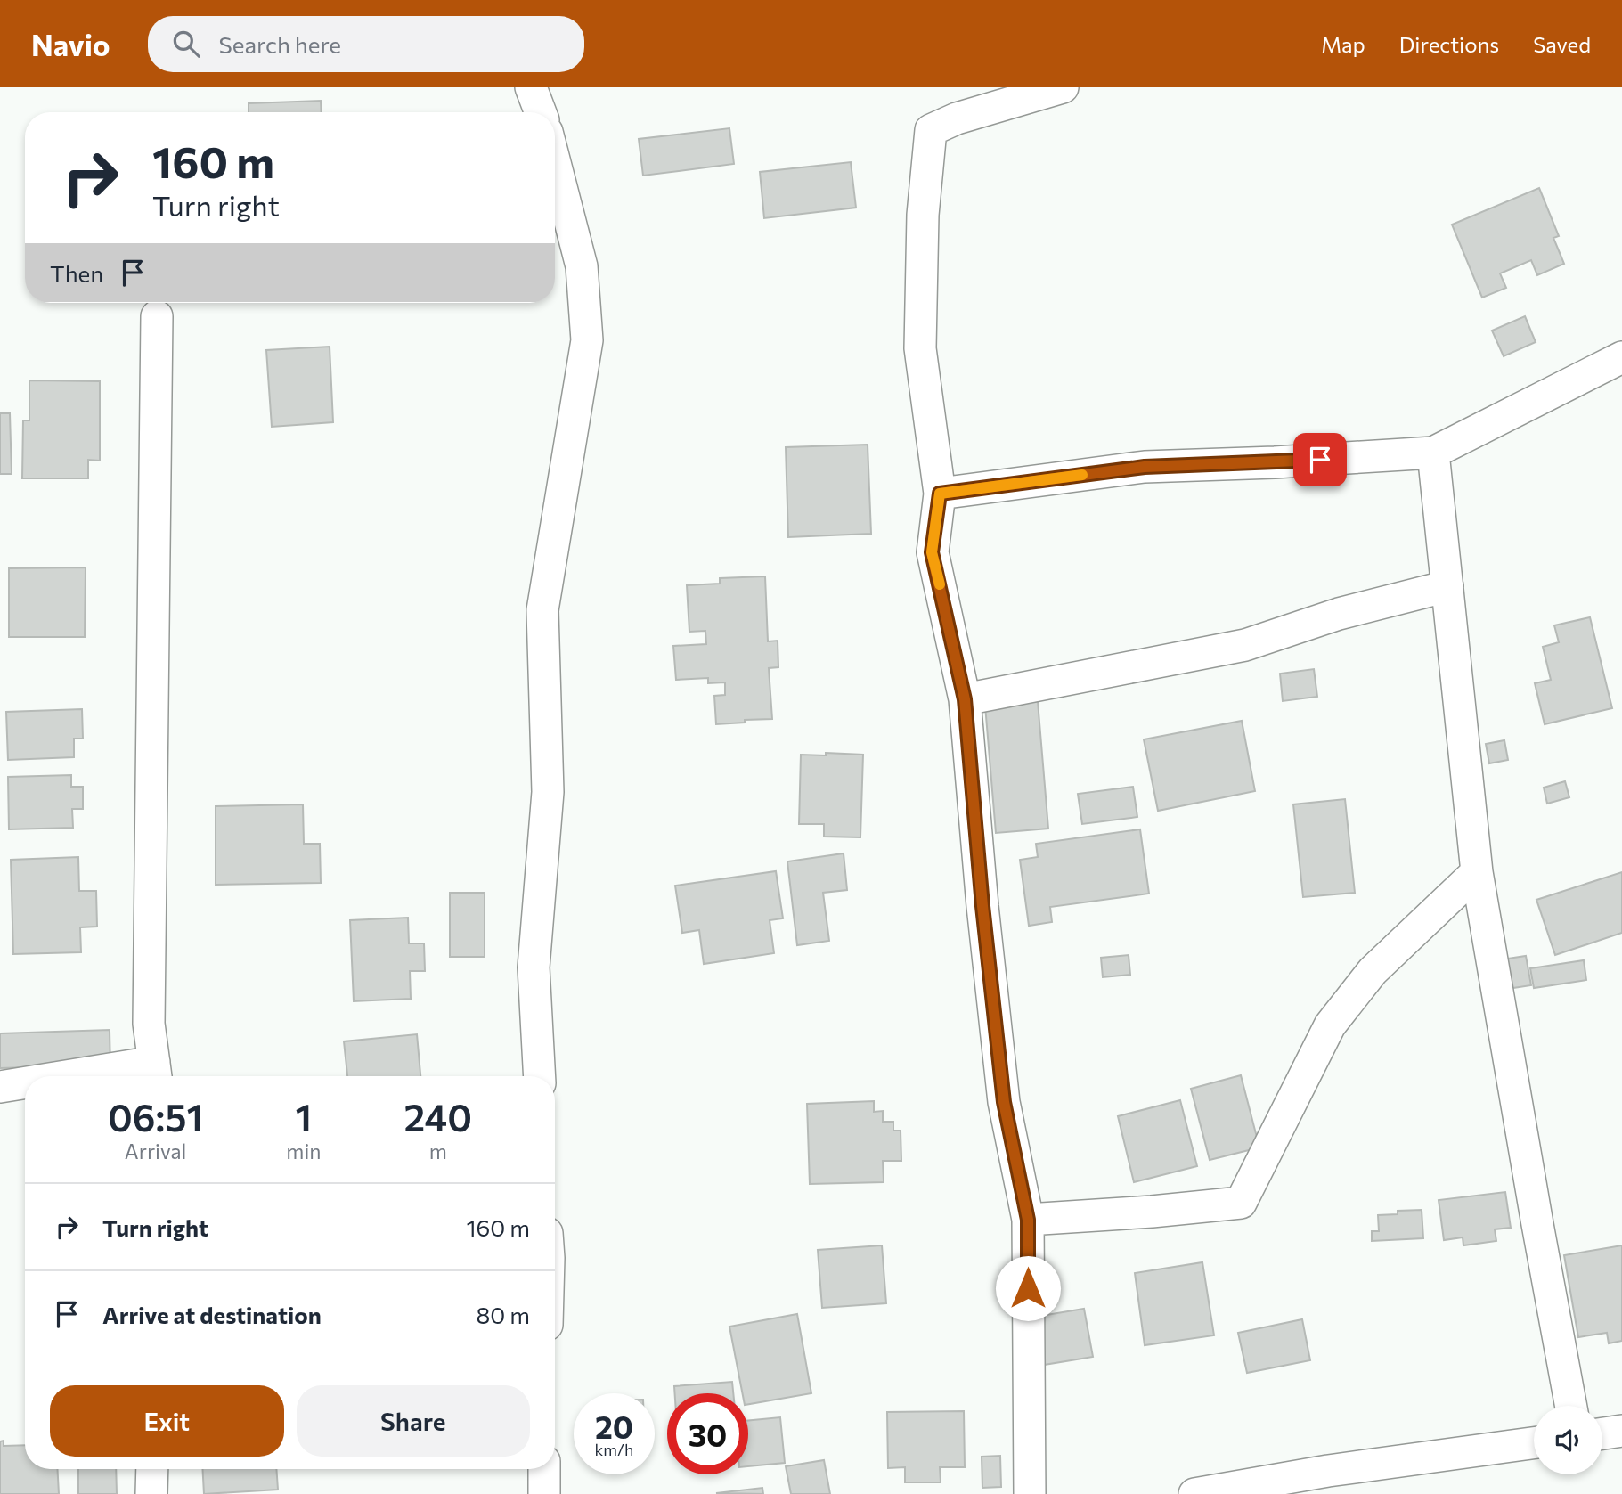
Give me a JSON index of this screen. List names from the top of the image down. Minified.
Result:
{"page":{"header":"Navio","search":"Search here","nav":["Map","Directions","Saved"],"turn":["160 m","Turn right"],"then":"Then","eta":["06:51","Arrival","1","min","240","m"],"list":[{"name":"Turn right","value":"160 m"},{"name":"Arrive at destination","value":"80 m"}],"buttons":["Exit","Share"],"speed":"20 km/h","limit":"30"}}
